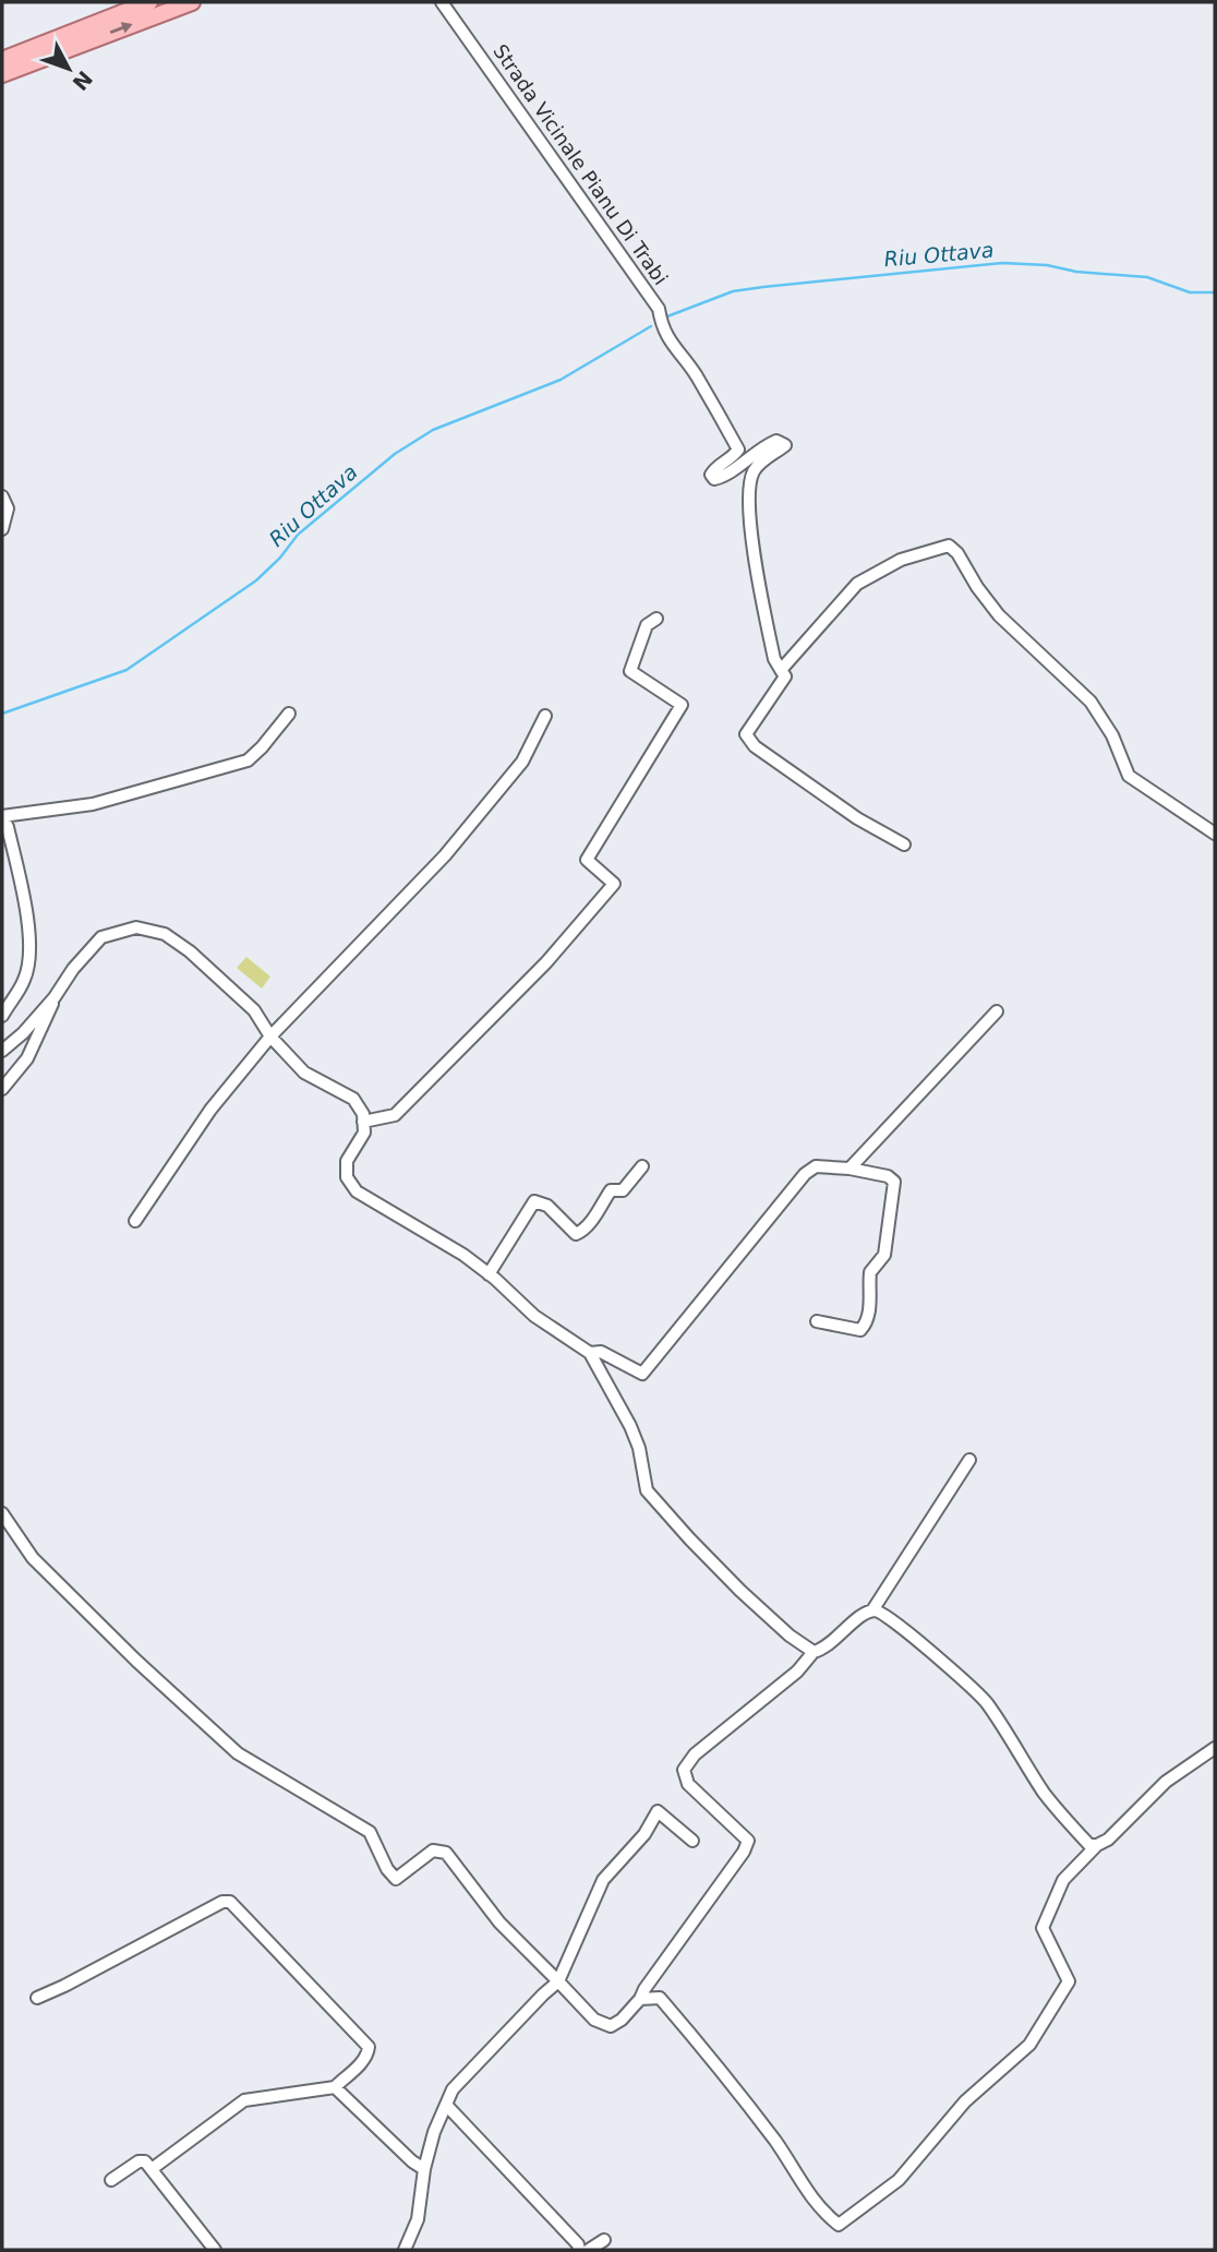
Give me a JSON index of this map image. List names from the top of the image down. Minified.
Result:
{"streets":{"street":["Strada Vicinale Pianu Di Trabi"]},"water":["Riu Ottava"],"north":"bottom right"}
